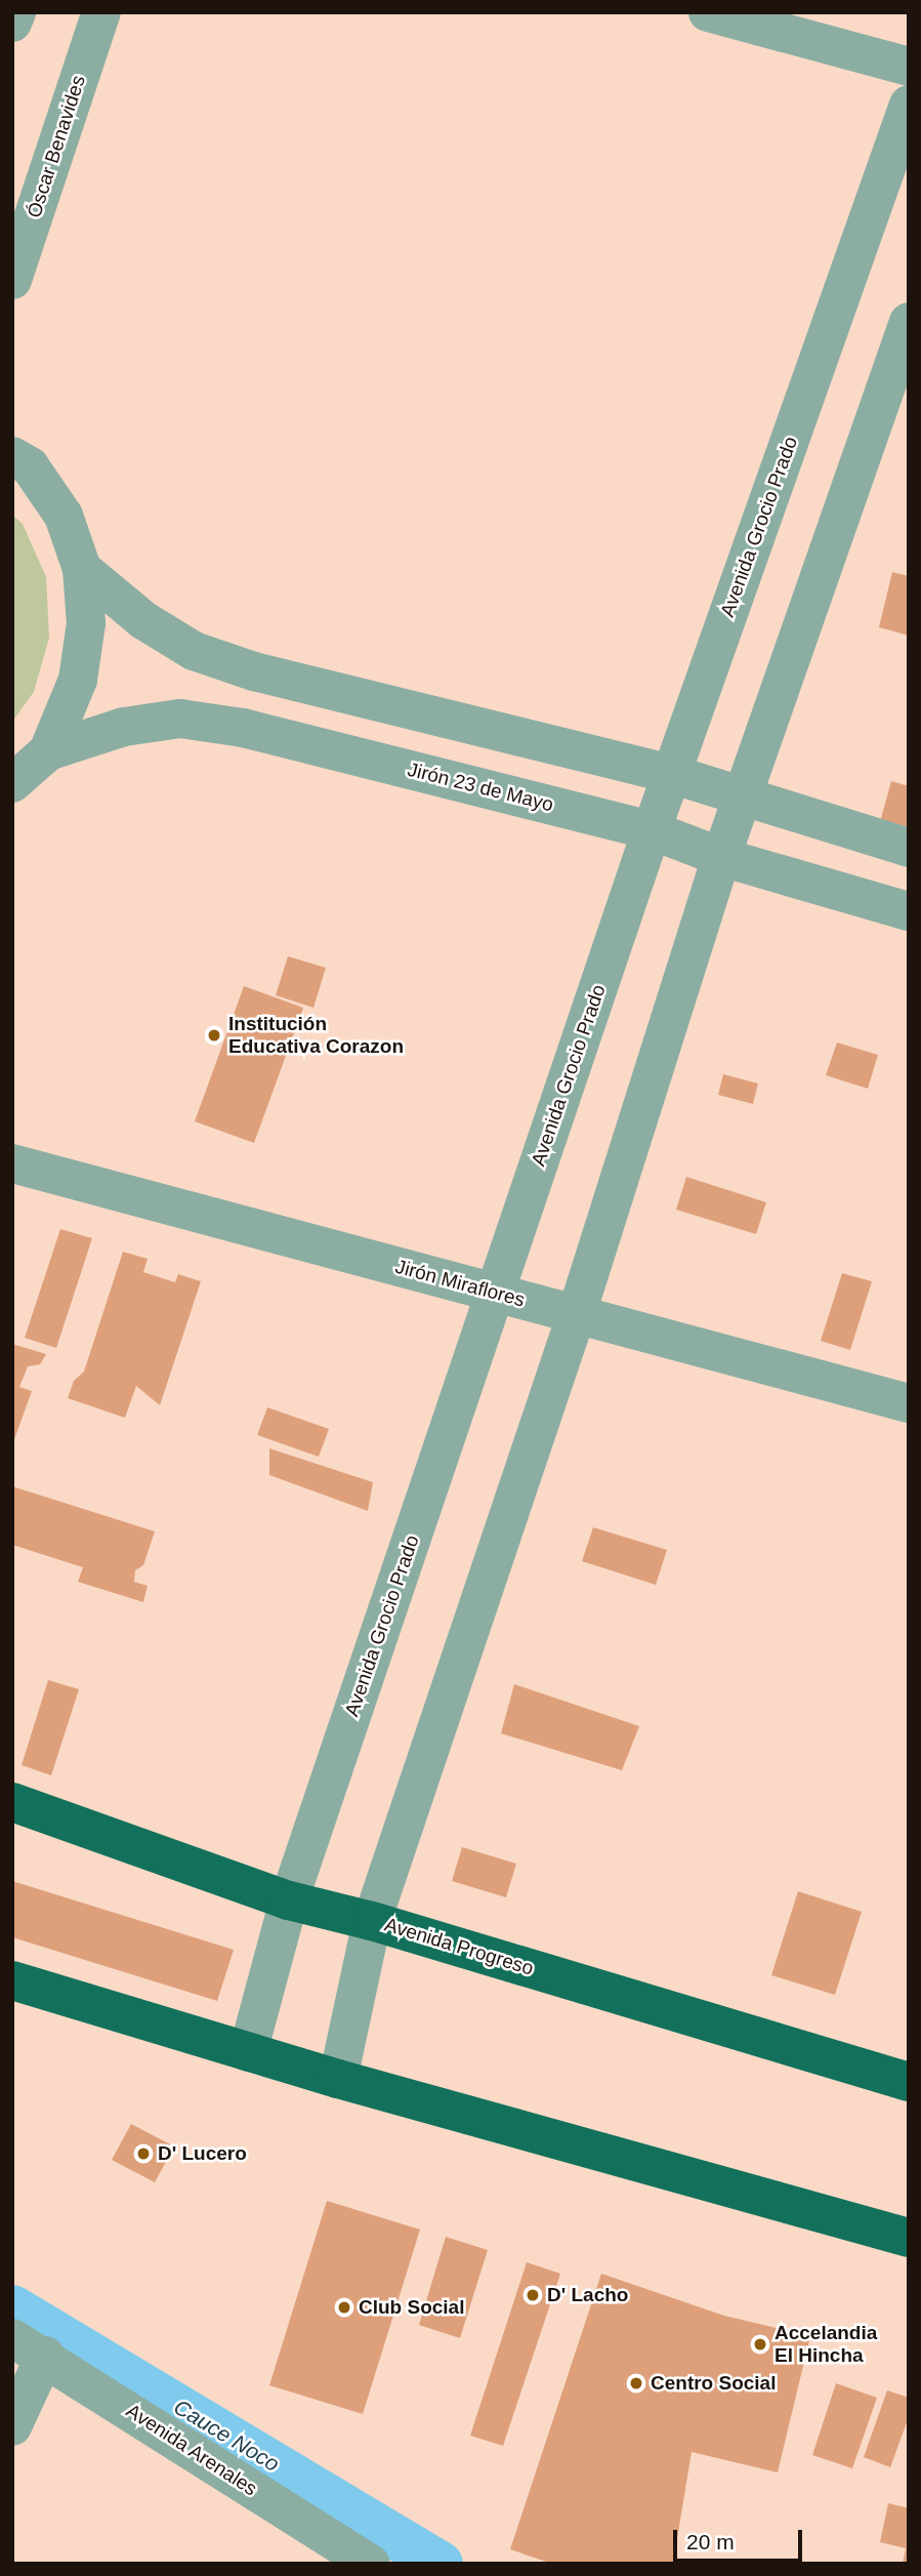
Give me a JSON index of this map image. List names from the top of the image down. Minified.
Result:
{"streets":{"highway":["Avenida Progreso"],"street":["Óscar Benavides","Avenida Grocio Prado","Jirón 23 de Mayo","Jirón Miraflores","Avenida Arenales"]},"crossings":[["Avenida Grocio Prado","Jirón 23 de Mayo"],["Avenida Grocio Prado","Jirón Miraflores"],["Avenida Grocio Prado","Avenida Progreso"]],"water":["Cauce Noco"],"places":["Institución Educativa Corazon","D' Lucero","D' Lacho","Club Social","Accelandia El Hincha","Centro Social"],"scale_bar":"20 m"}
